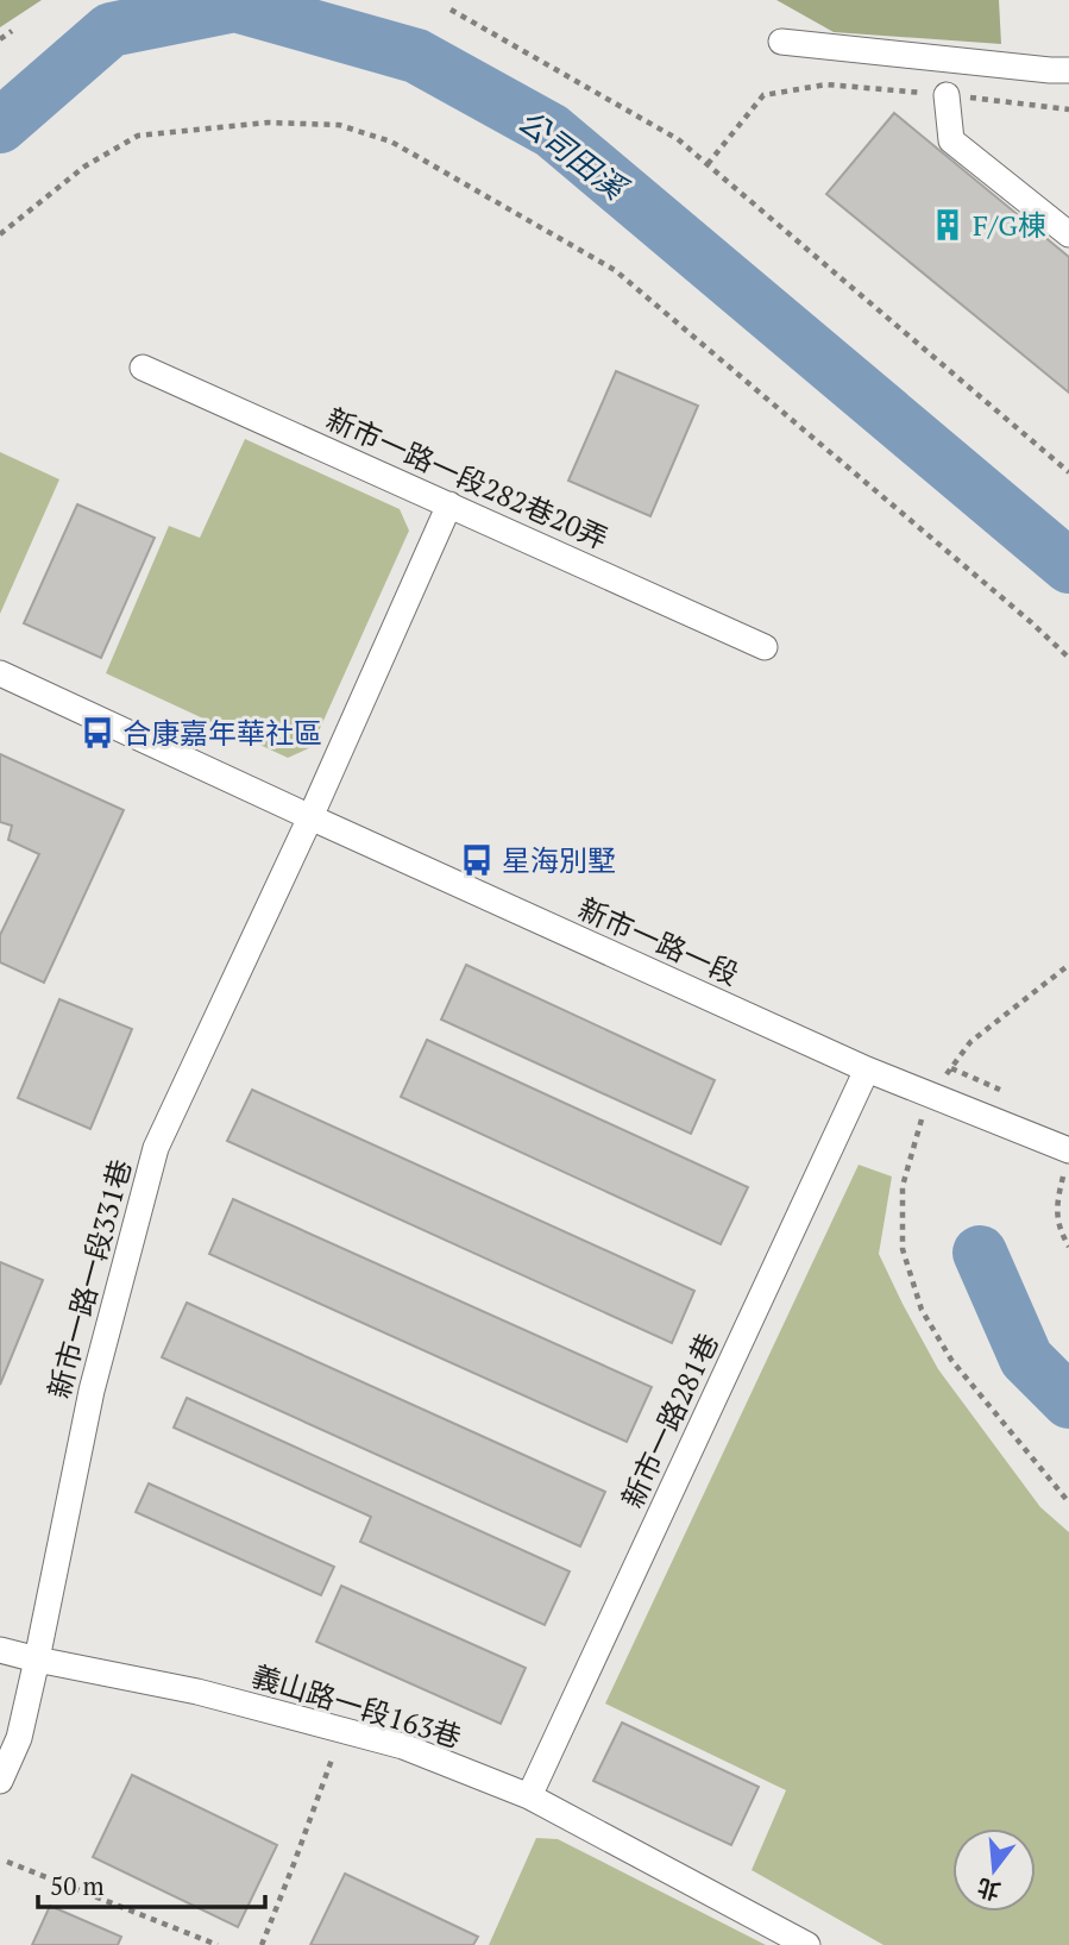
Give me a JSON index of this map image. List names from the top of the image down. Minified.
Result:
{"streets":{"street":["新市一路一段282巷20弄","新市一路一段","新市一路一段331巷","新市一路281巷","義山路一段163巷"]},"crossings":[["新市一路一段282巷20弄","新市一路一段331巷"],["新市一路一段","新市一路一段331巷"],["新市一路一段","新市一路281巷"],["新市一路一段331巷","義山路一段163巷"],["新市一路281巷","義山路一段163巷"]],"water":["公司田溪"],"places":{"building":["F/G棟"],"bus stop":["合康嘉年華社區","星海別墅"]},"scale_bar":"50 m","north":"bottom"}
